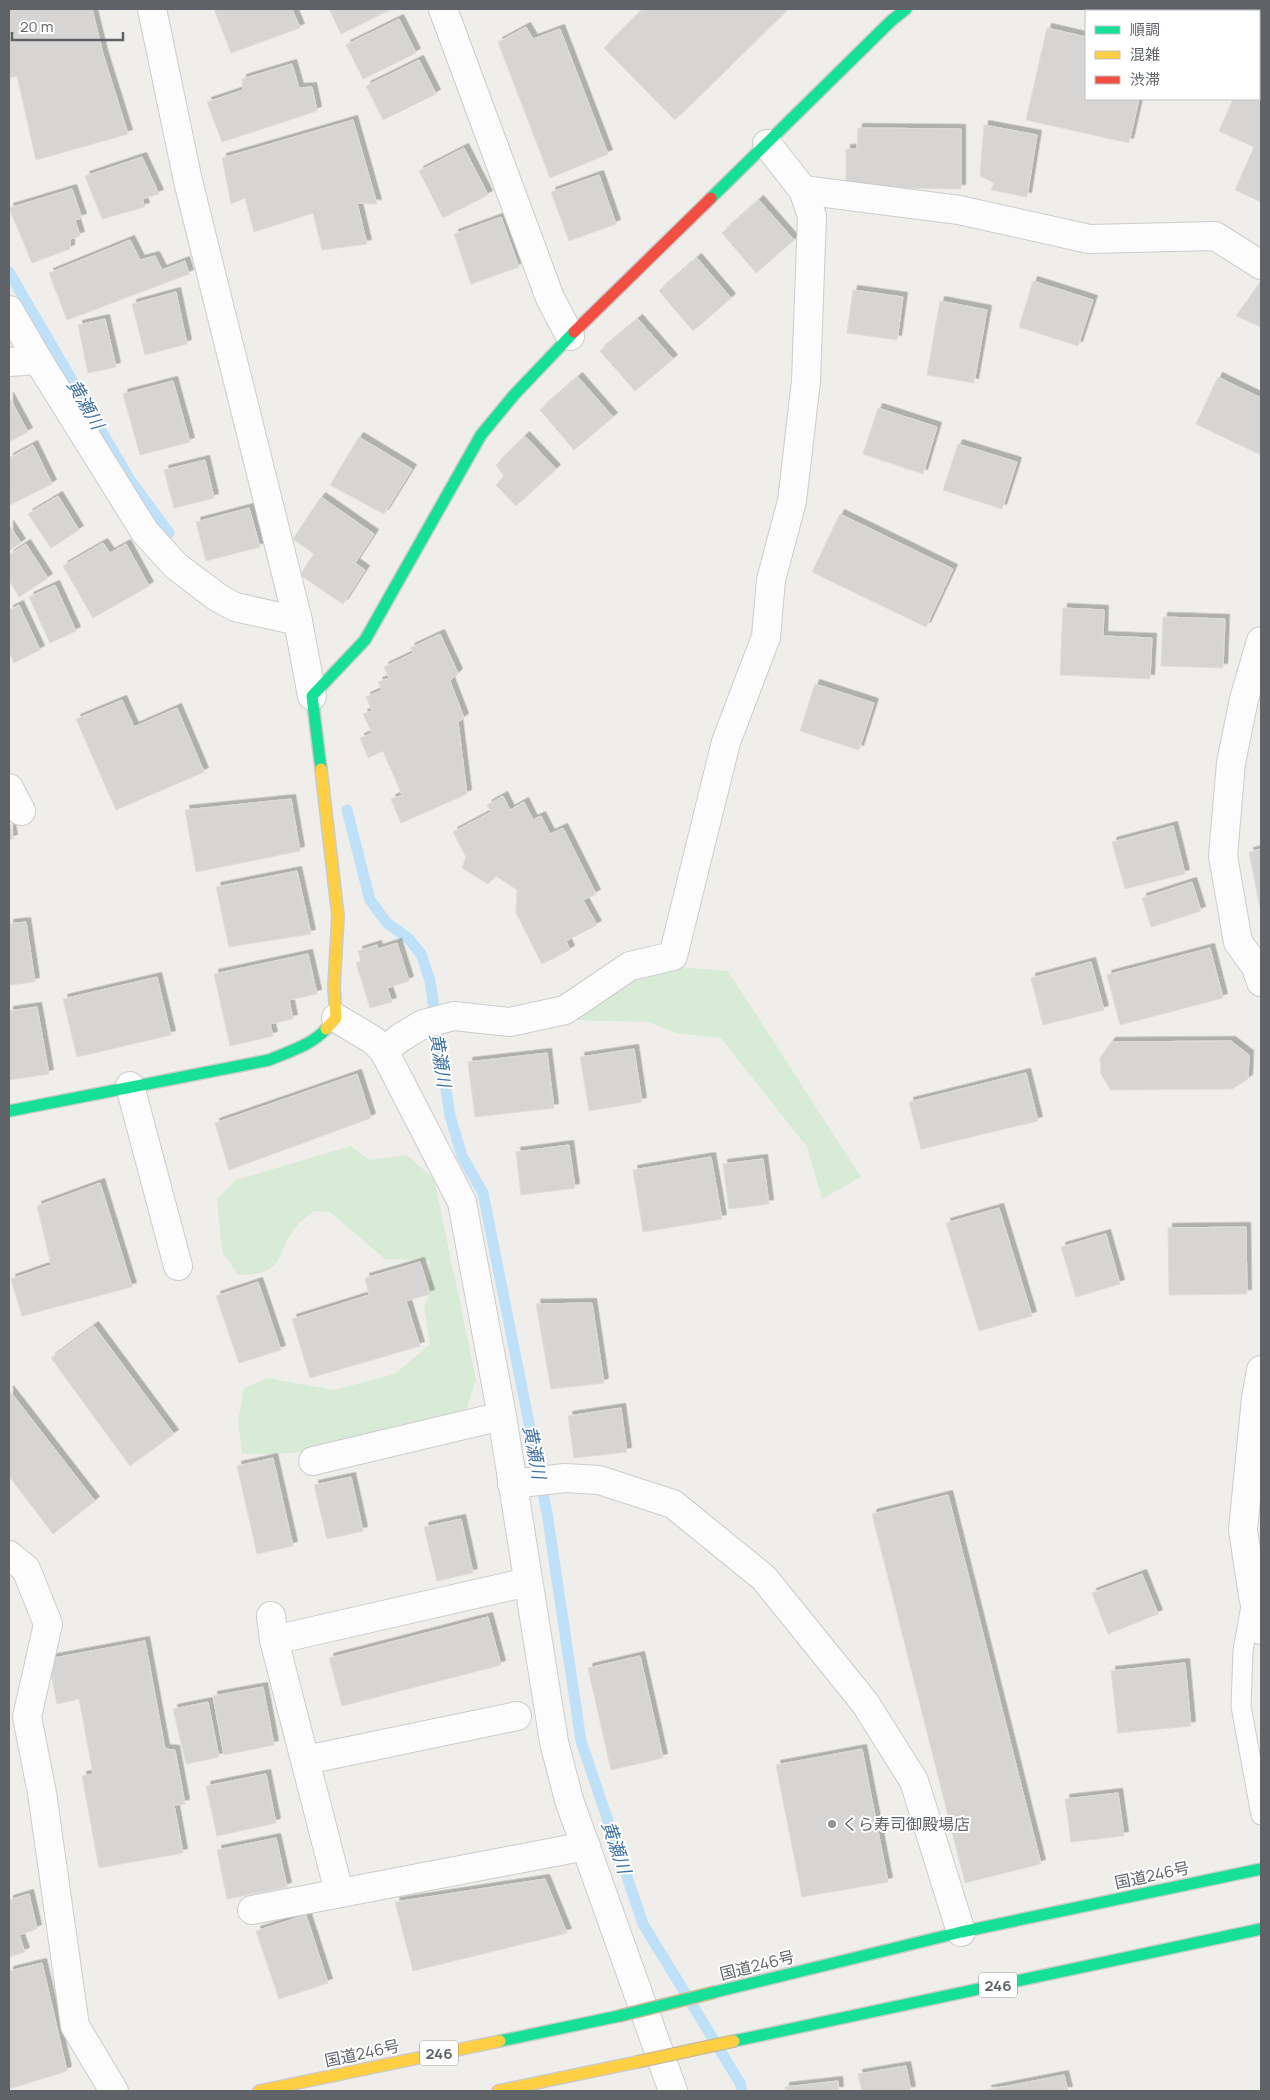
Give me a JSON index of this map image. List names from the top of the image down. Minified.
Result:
{"streets":{"main road":["国道246号","246"]},"water":["黄瀬川"],"places":["くら寿司御殿場店"],"legend":["順調","混雑","渋滞"],"scale_bar":"20 m"}
